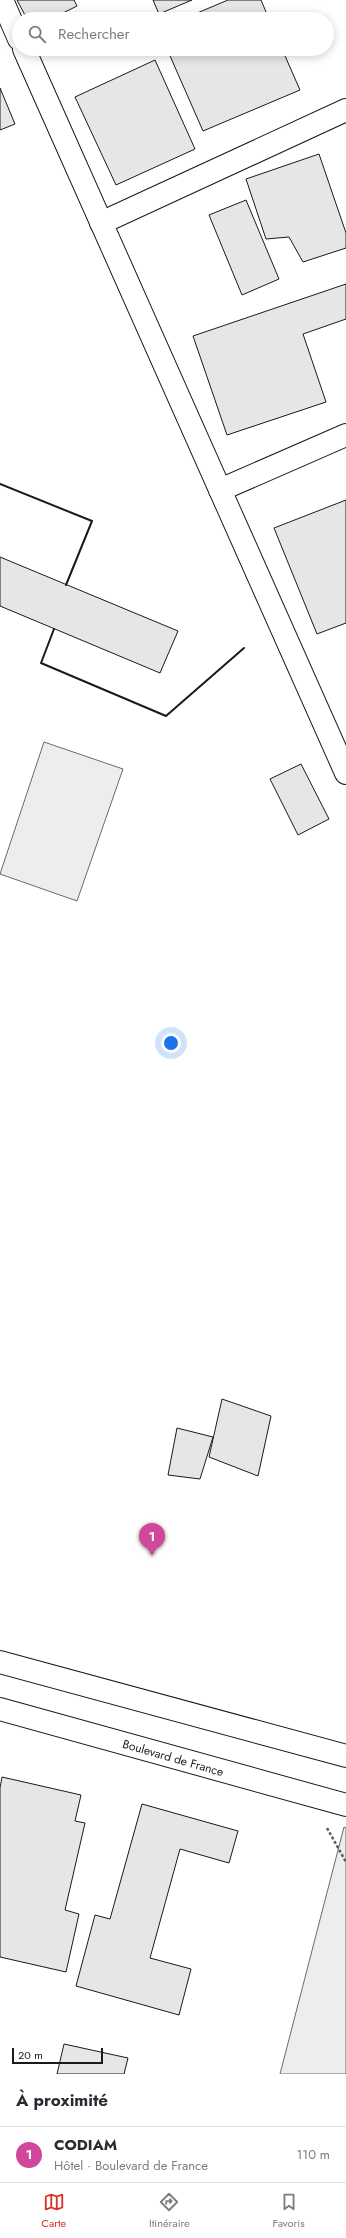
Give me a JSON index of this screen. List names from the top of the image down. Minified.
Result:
{"streets":{"street":["Boulevard de France"]},"scale_bar":"20 m","page":{"search":"Rechercher","pins":"1","scale":"20 m","heading":"À proximité","list":[{"mark":"1","name":"CODIAM","note":"Hôtel · Boulevard de France","value":"110 m"}],"nav":["Carte","Itinéraire","Favoris"]}}
